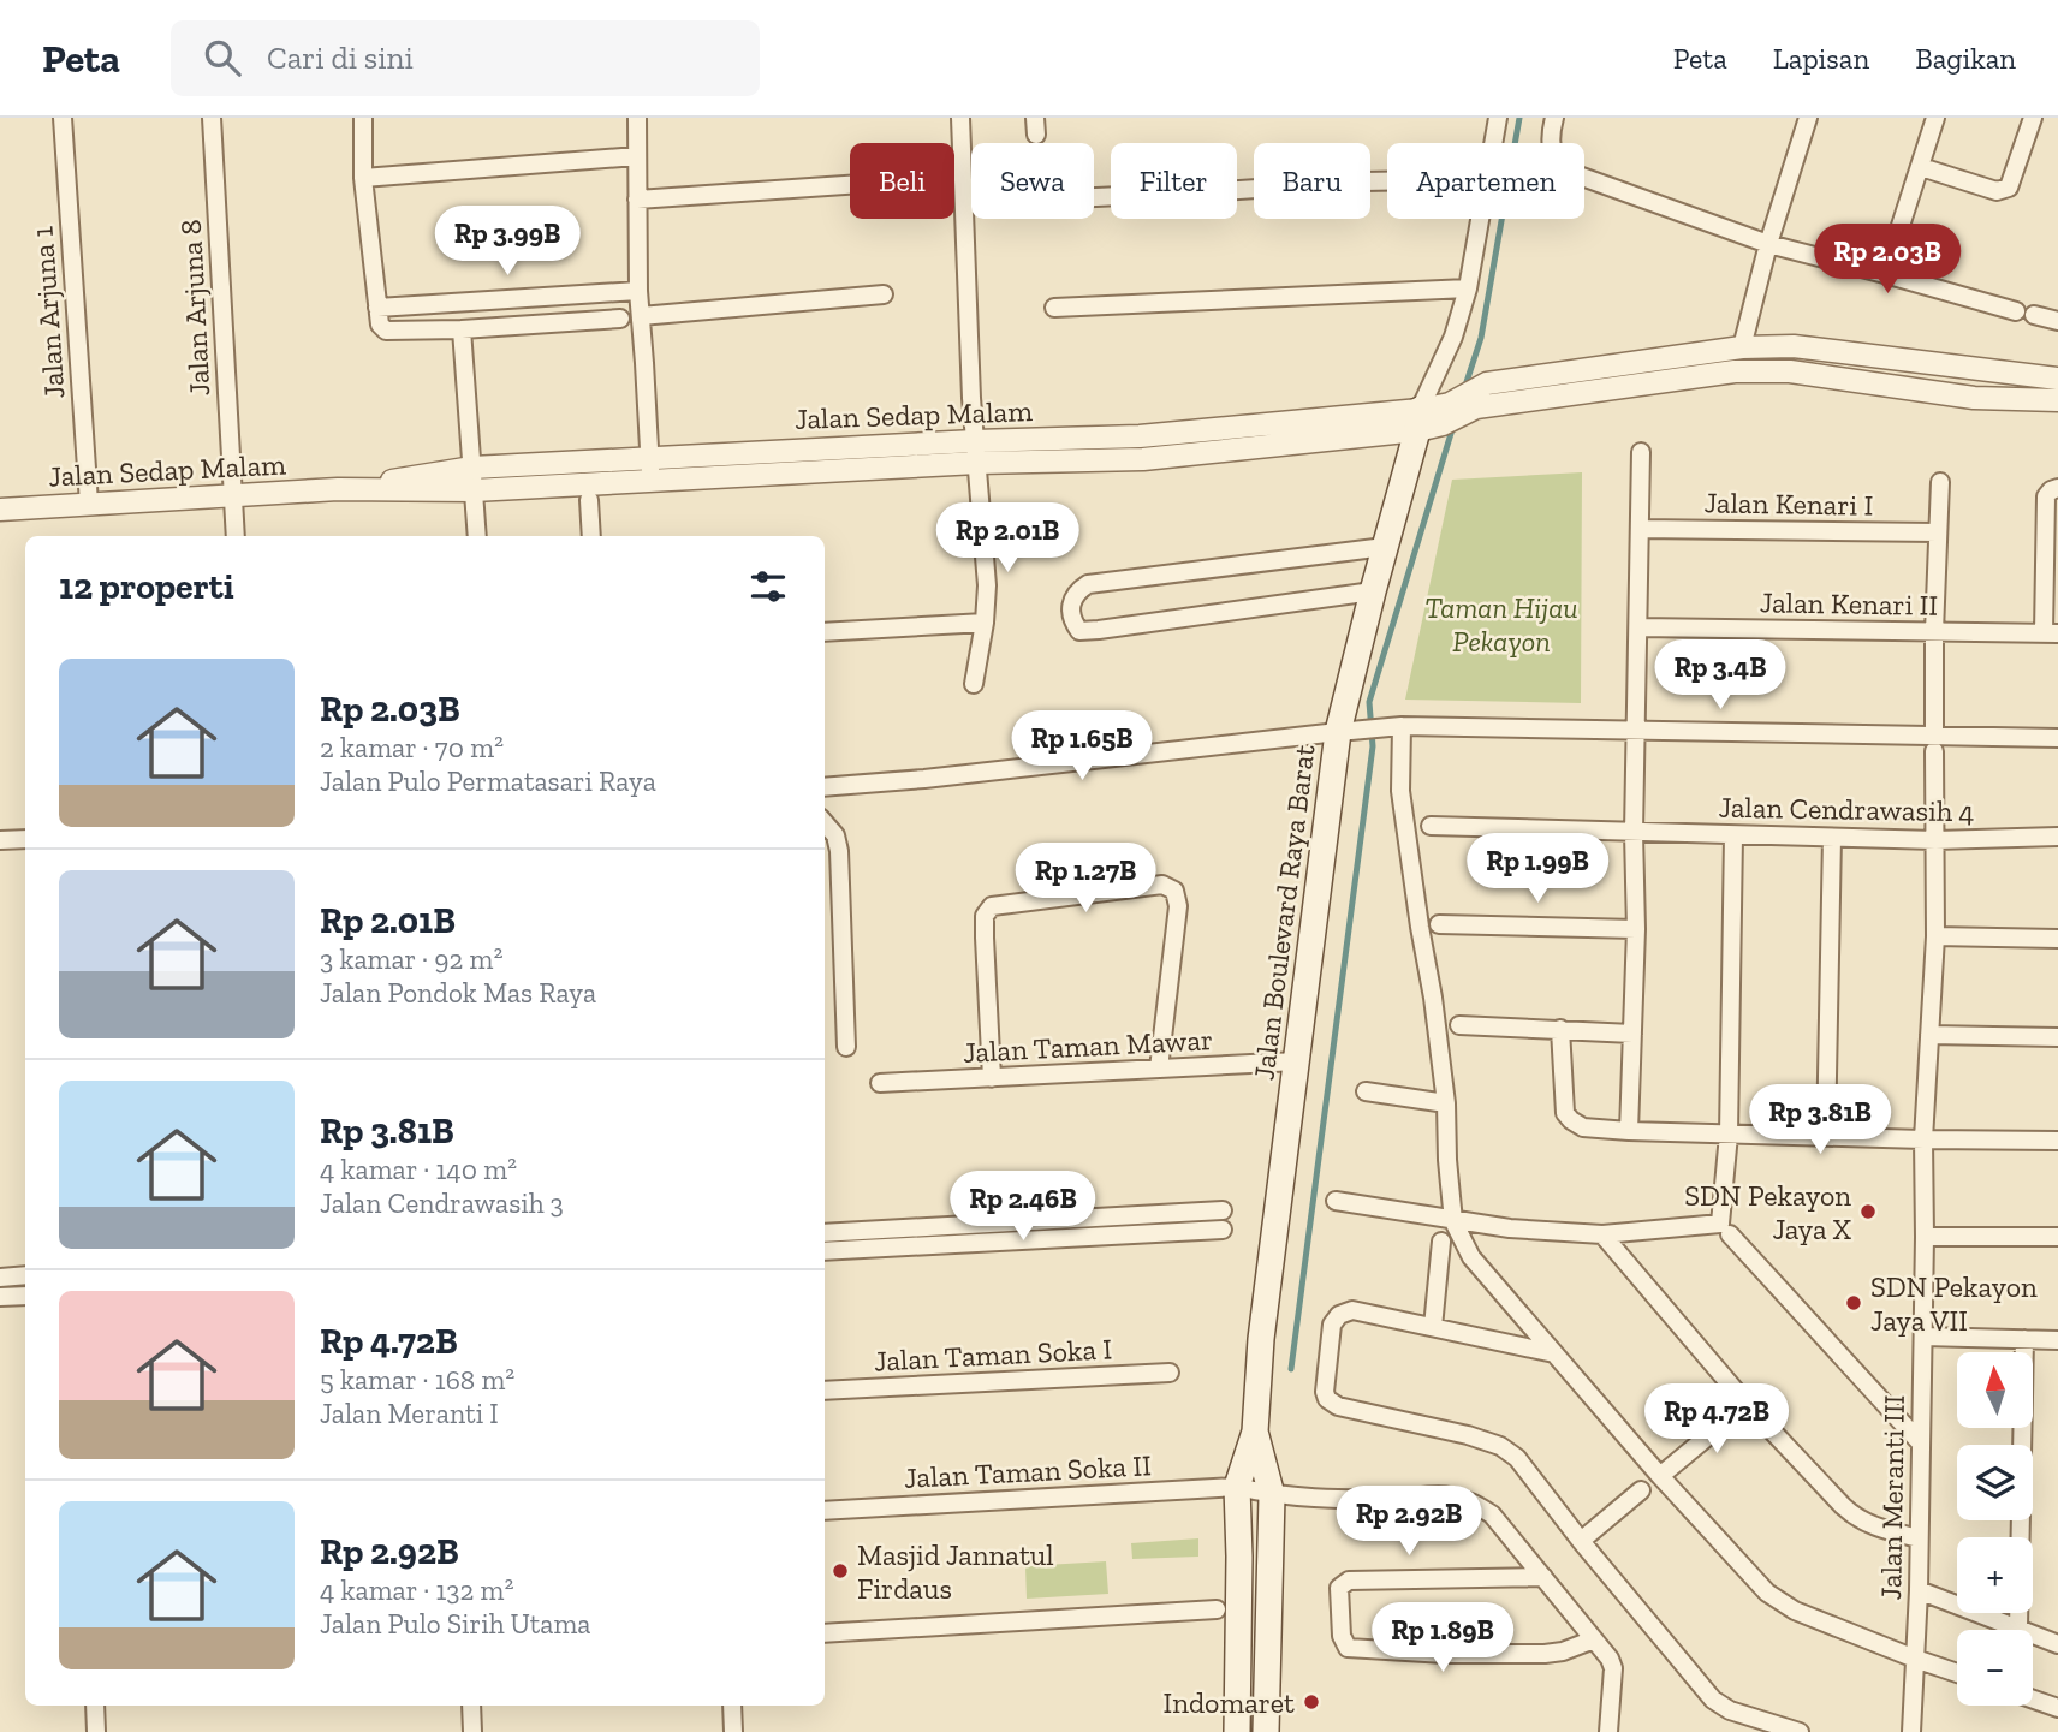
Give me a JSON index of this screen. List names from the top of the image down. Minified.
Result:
{"streets":{"main road":["Jalan Boulevard Raya Barat"],"street":["Jalan Arjuna 8","Jalan Arjuna 1","Jalan Sedap Malam","Jalan Kenari I","Jalan Kenari II","Jalan Cendrawasih 4","Jalan Taman Mawar","Jalan Taman Soka I","Jalan Taman Soka II","Jalan Meranti III"]},"crossings":[["Jalan Arjuna 8","Jalan Sedap Malam"],["Jalan Arjuna 1","Jalan Sedap Malam"],["Jalan Sedap Malam","Jalan Boulevard Raya Barat"],["Jalan Kenari I","Jalan Meranti III"],["Jalan Kenari II","Jalan Meranti III"],["Jalan Cendrawasih 4","Jalan Meranti III"],["Jalan Boulevard Raya Barat","Jalan Taman Mawar"]],"parks":["Taman Hijau Pekayon"],"places":["SDN Pekayon Jaya X","SDN Pekayon Jaya VII","Masjid Jannatul Firdaus","Indomaret"],"north":"top","page":{"header":"Peta","search":"Cari di sini","nav":["Peta","Lapisan","Bagikan"],"chip":["Beli","Sewa","Filter","Baru","Apartemen"],"price":["Rp 3.99B","Rp 2.03B","Rp 2.01B","Rp 3.4B","Rp 1.65B","Rp 1.99B","Rp 1.27B","Rp 3.81B","Rp 2.46B","Rp 4.72B","Rp 2.92B","Rp 1.89B"],"heading":"12 properti","list":[{"name":"Rp 2.03B","note":"2 kamar · 70 m² · Jalan Pulo Permatasari Raya"},{"name":"Rp 2.01B","note":"3 kamar · 92 m² · Jalan Pondok Mas Raya"},{"name":"Rp 3.81B","note":"4 kamar · 140 m² · Jalan Cendrawasih 3"},{"name":"Rp 4.72B","note":"5 kamar · 168 m² · Jalan Meranti I"},{"name":"Rp 2.92B","note":"4 kamar · 132 m² · Jalan Pulo Sirih Utama"}],"map_buttons":["+","−"]}}
